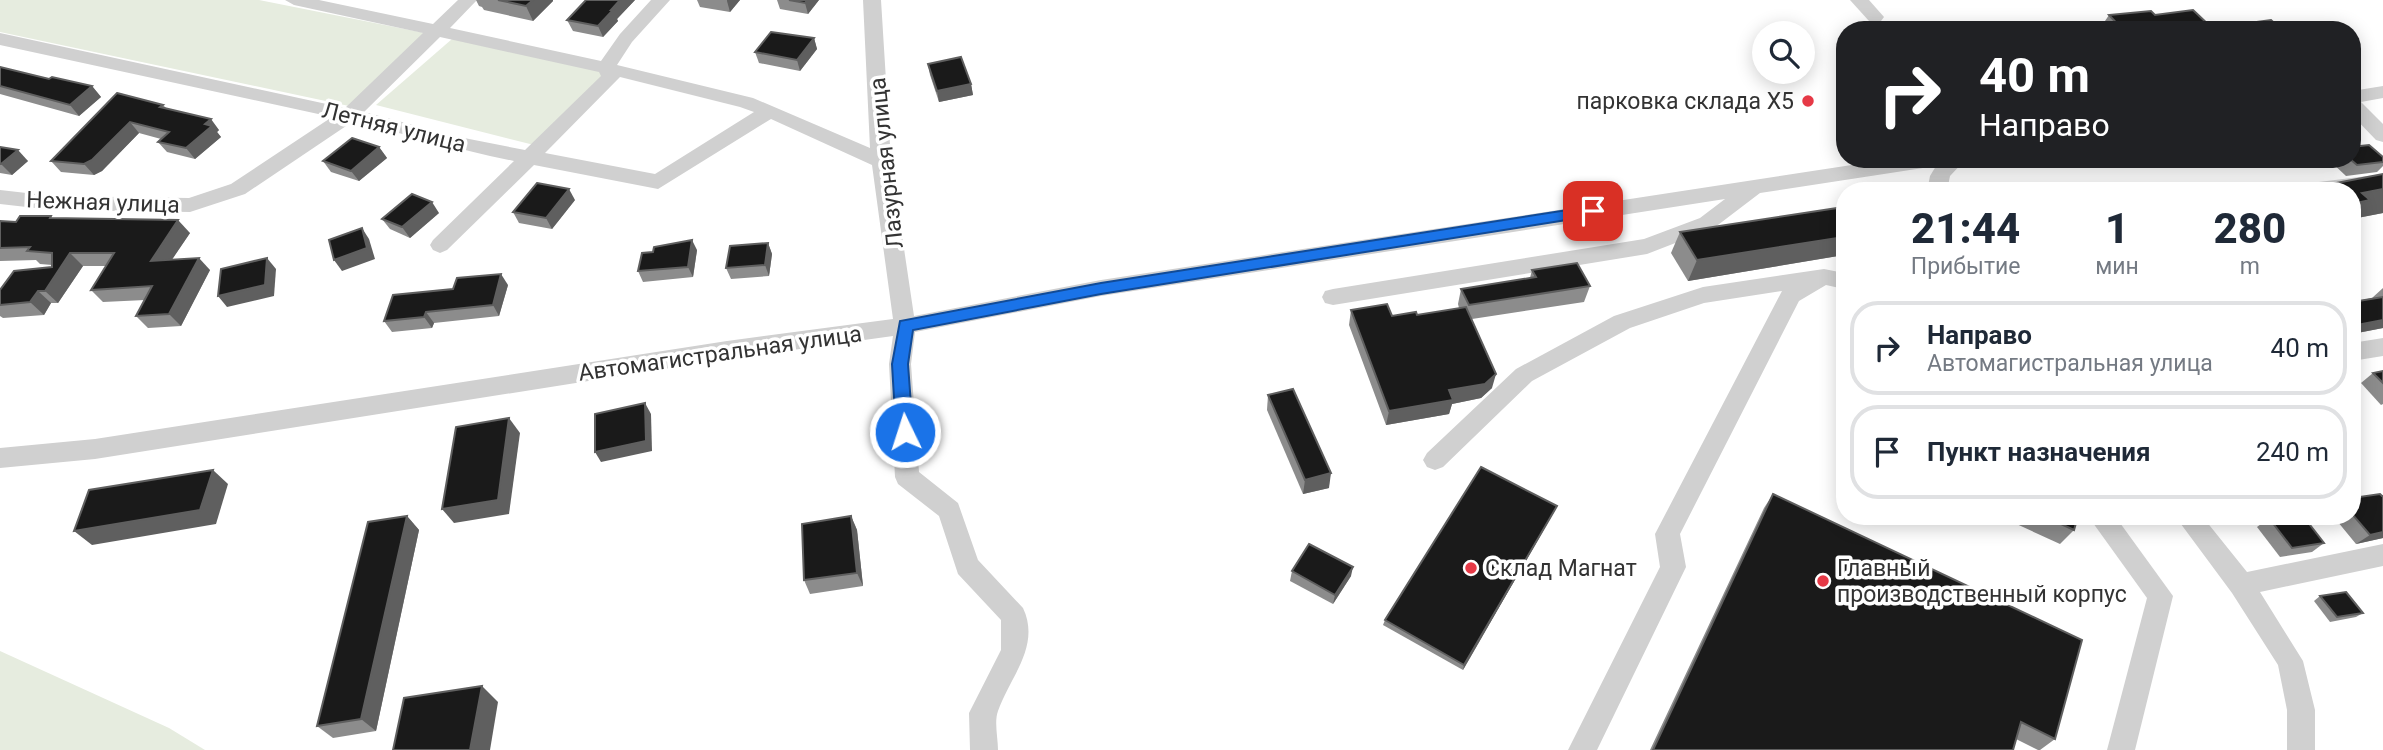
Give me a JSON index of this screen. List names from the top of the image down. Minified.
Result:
{"streets":{"street":["Летняя улица","Лазурная улица","Нежная улица","Автомагистральная улица"]},"crossings":[["Летняя улица","Нежная улица"],["Лазурная улица","Автомагистральная улица"]],"places":["парковка склада X5","Склад Магнат","Главный производственный корпус"],"page":{"turn":["40 m","Направо"],"eta":["21:44","Прибытие","1","мин","280","m"],"list":[{"name":"Направо","note":"Автомагистральная улица","value":"40 m"},{"name":"Пункт назначения","value":"240 m"}]}}
